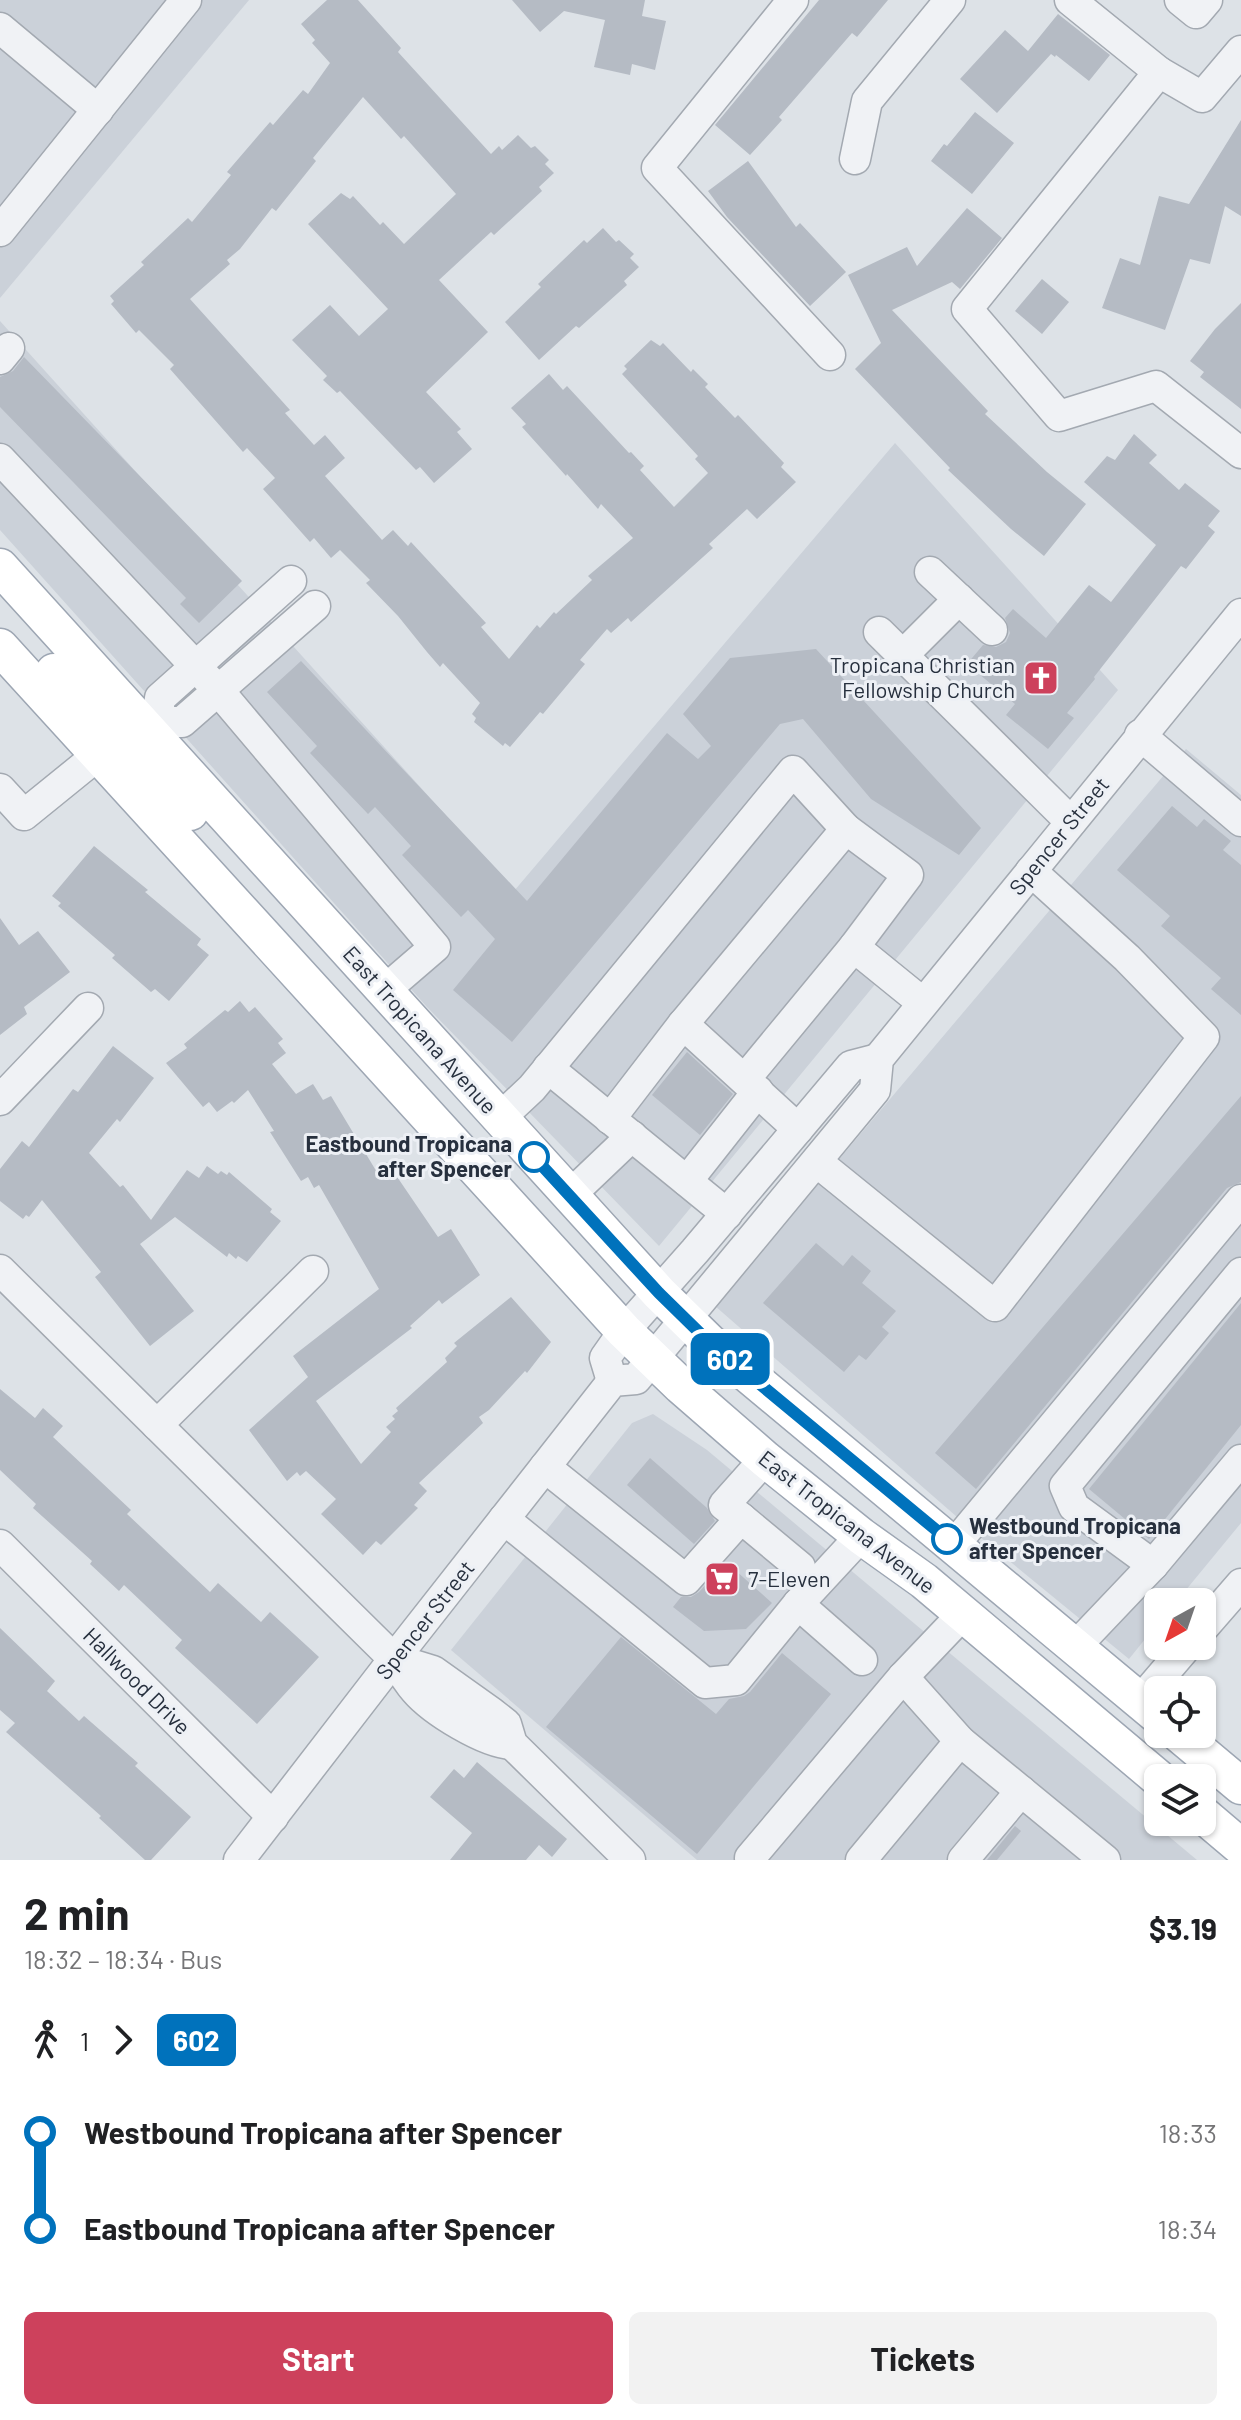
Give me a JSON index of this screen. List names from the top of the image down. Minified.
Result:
{"streets":{"main road":["East Tropicana Avenue"],"street":["Spencer Street","Hallwood Drive"]},"crossings":[["Spencer Street","East Tropicana Avenue"],["Spencer Street","Hallwood Drive"]],"places":{"church":["Tropicana Christian Fellowship Church"],"other":["Eastbound Tropicana after Spencer","Westbound Tropicana after Spencer"],"supermarket":["7-Eleven"]},"lines":["bus line 602"],"north":"bottom left","page":{"on_map":"602","heading":["2 min","18:32 – 18:34 · Bus","$3.19"],"legs":["1","602"],"list":[{"name":"Westbound Tropicana after Spencer","value":"18:33"},{"name":"Eastbound Tropicana after Spencer","value":"18:34"}],"buttons":["Start","Tickets"]}}
